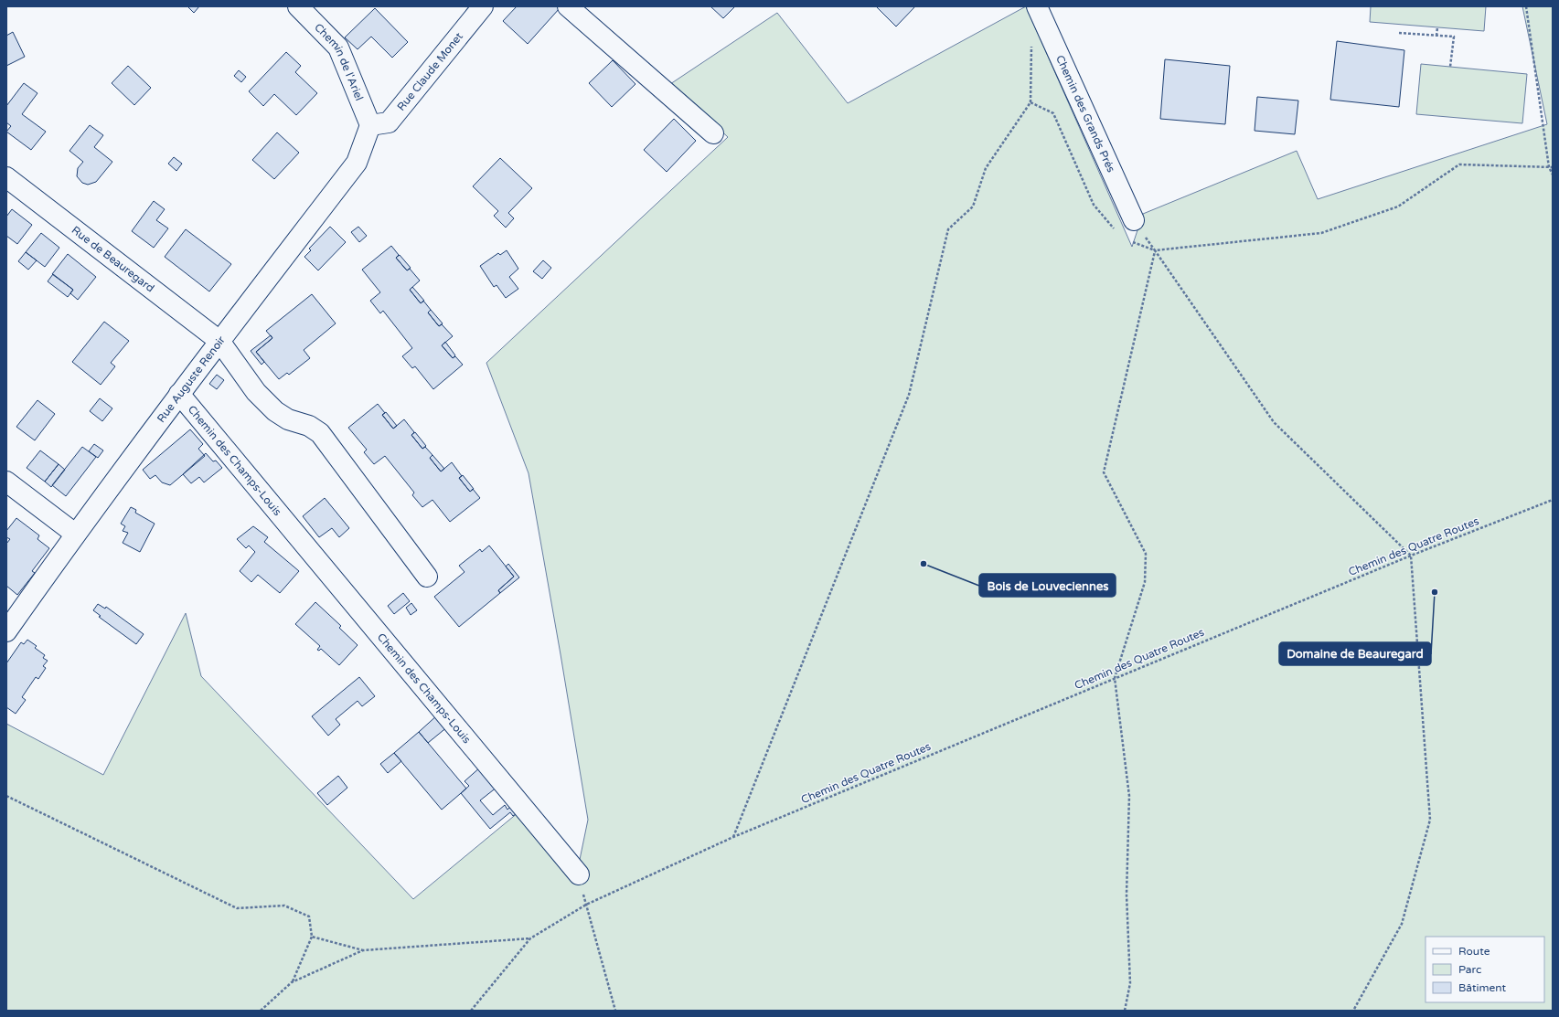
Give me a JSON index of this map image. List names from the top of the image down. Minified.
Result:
{"streets":{"street":["Chemin de l'Ariel","Rue Claude Monet","Chemin des Grands Prés","Rue de Beauregard","Rue Auguste Renoir","Chemin des Champs-Louis"],"path":["Chemin des Quatre Routes"]},"crossings":[["Chemin de l'Ariel","Rue Claude Monet"],["Chemin de l'Ariel","Rue Auguste Renoir"],["Rue Claude Monet","Rue Auguste Renoir"],["Rue de Beauregard","Rue Auguste Renoir"],["Rue Auguste Renoir","Chemin des Champs-Louis"]],"places":["Bois de Louveciennes","Domaine de Beauregard"],"legend":["Route","Parc","Bâtiment"]}
